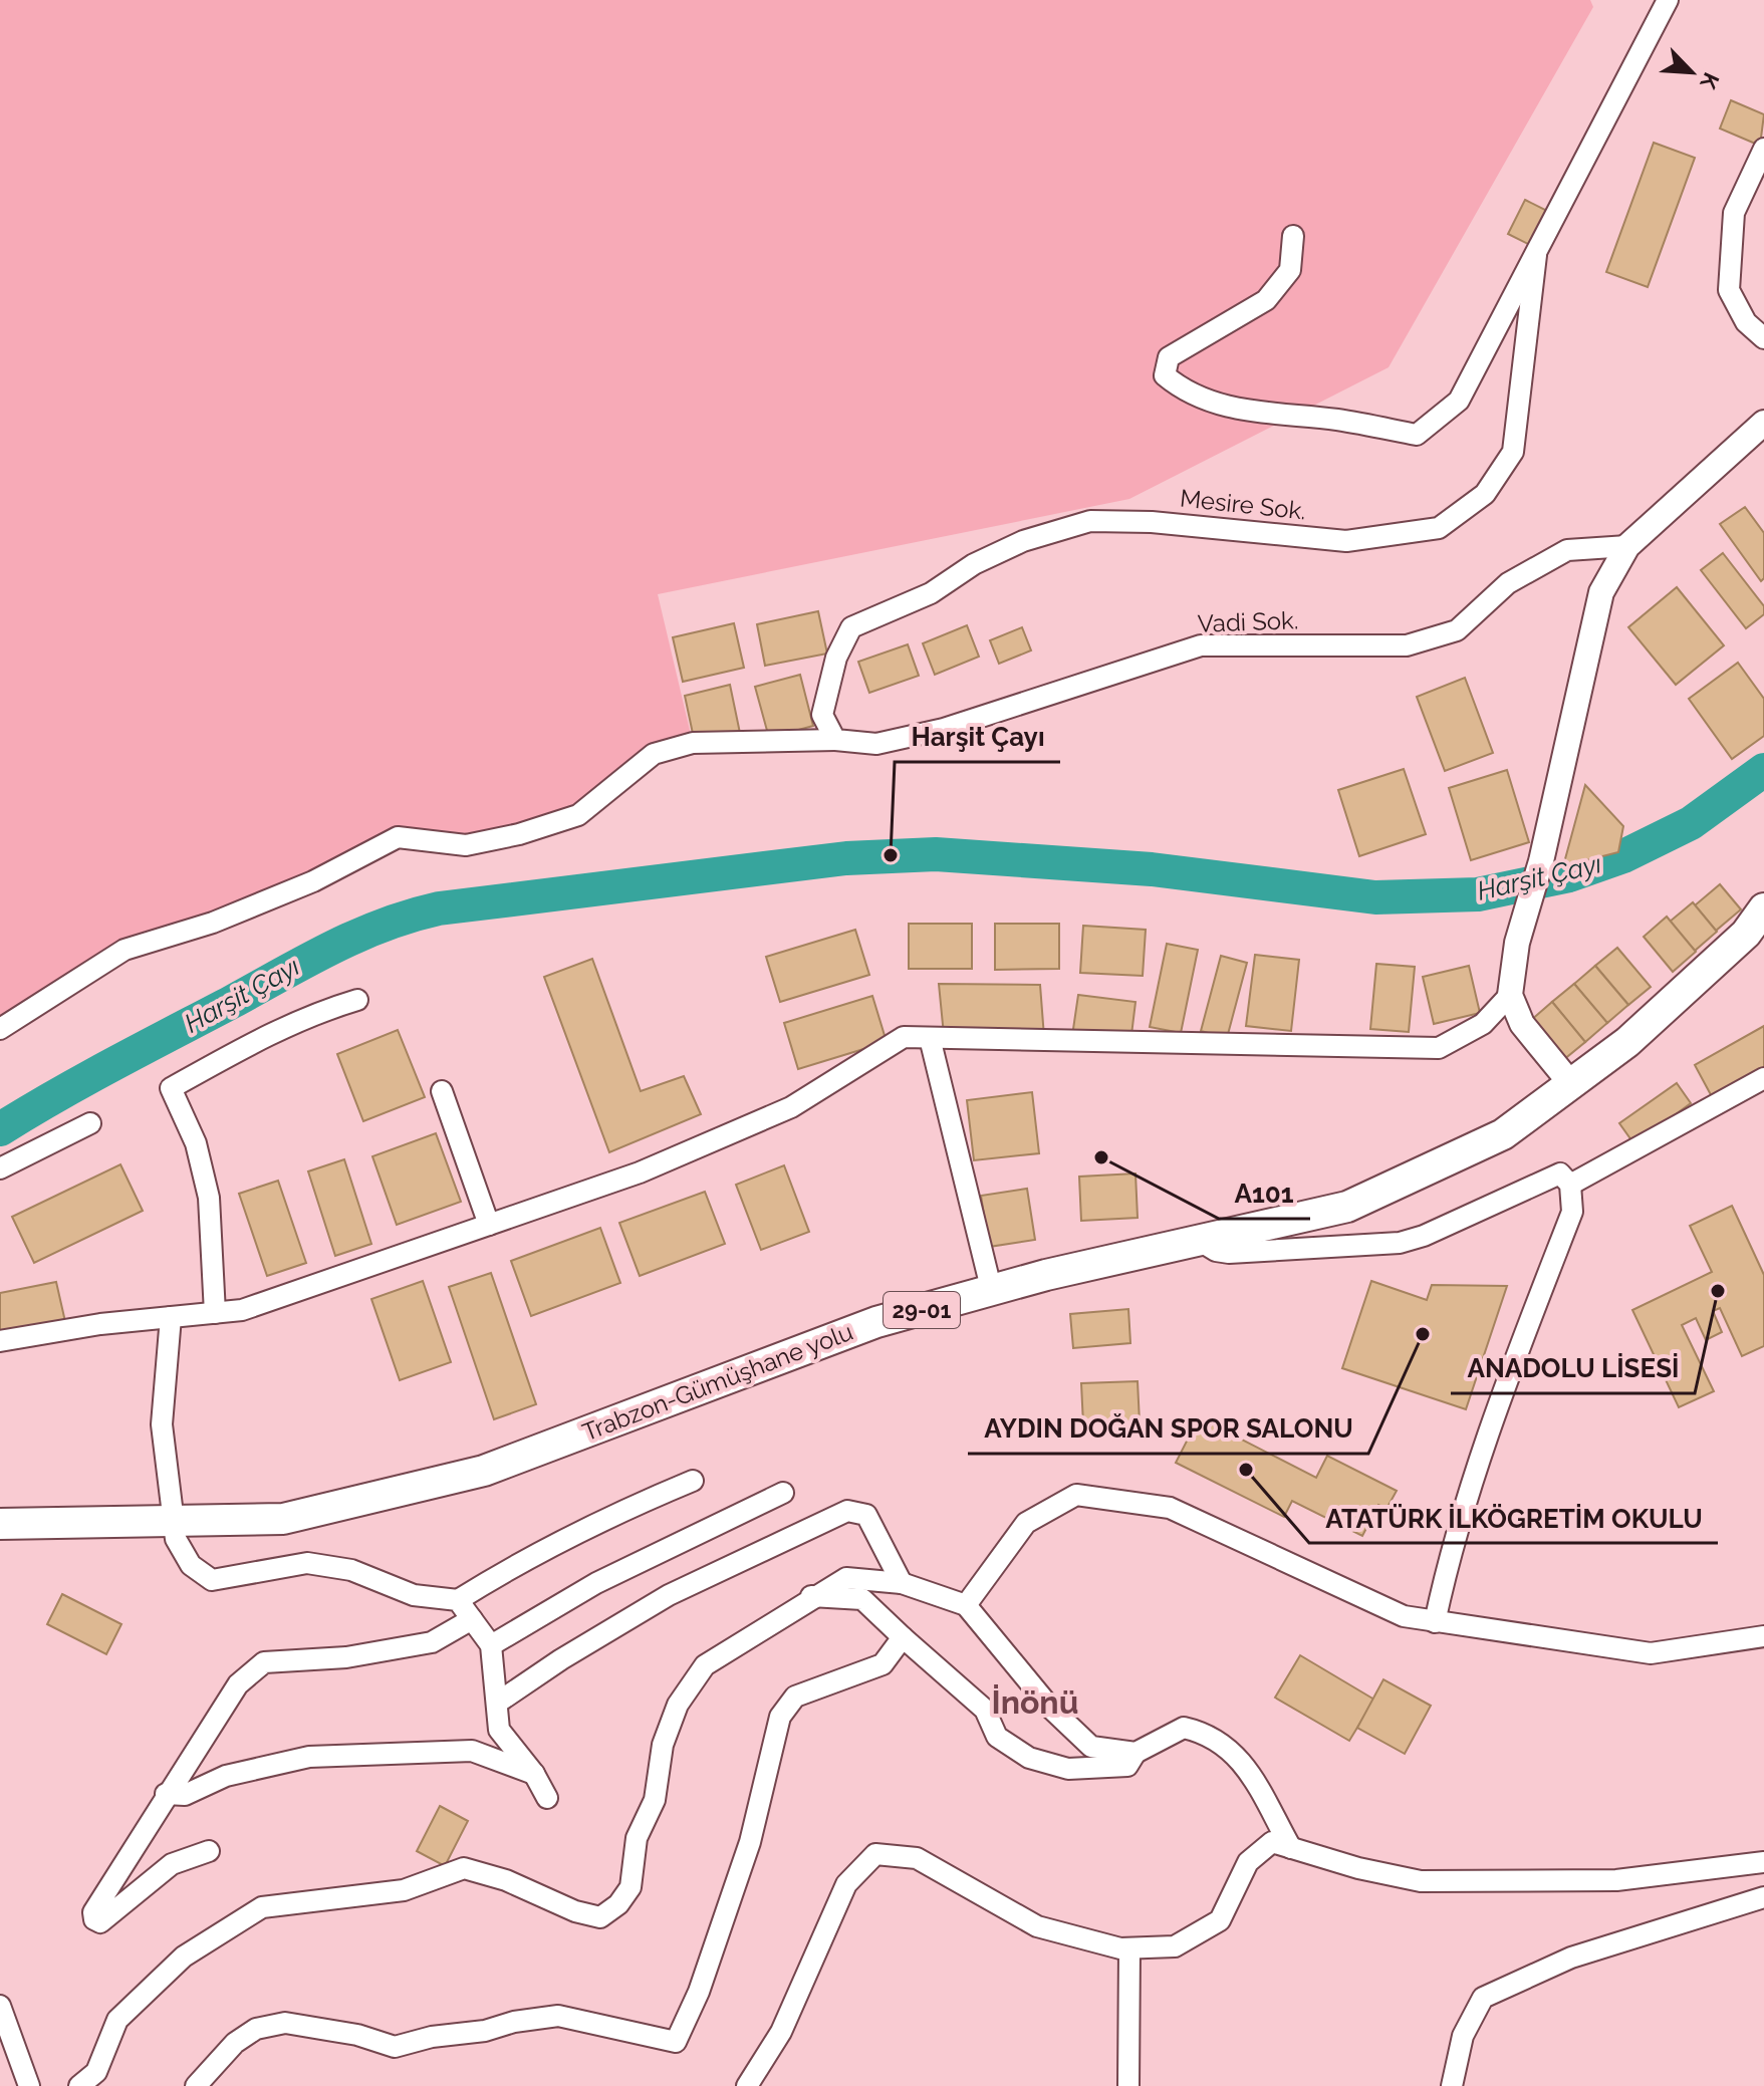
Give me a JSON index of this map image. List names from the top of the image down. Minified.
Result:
{"streets":{"main road":["29-01","Trabzon-Gümüşhane yolu"],"street":["Mesire Sok.","Vadi Sok."]},"crossings":[["Mesire Sok.","Vadi Sok."]],"districts":["İnönü"],"water":["Harşit Çayı"],"places":["Harşit Çayı","A101","ANADOLU LİSESİ","AYDIN DOĞAN SPOR SALONU","ATATÜRK İLKÖGRETİM OKULU"],"north":"bottom right"}
